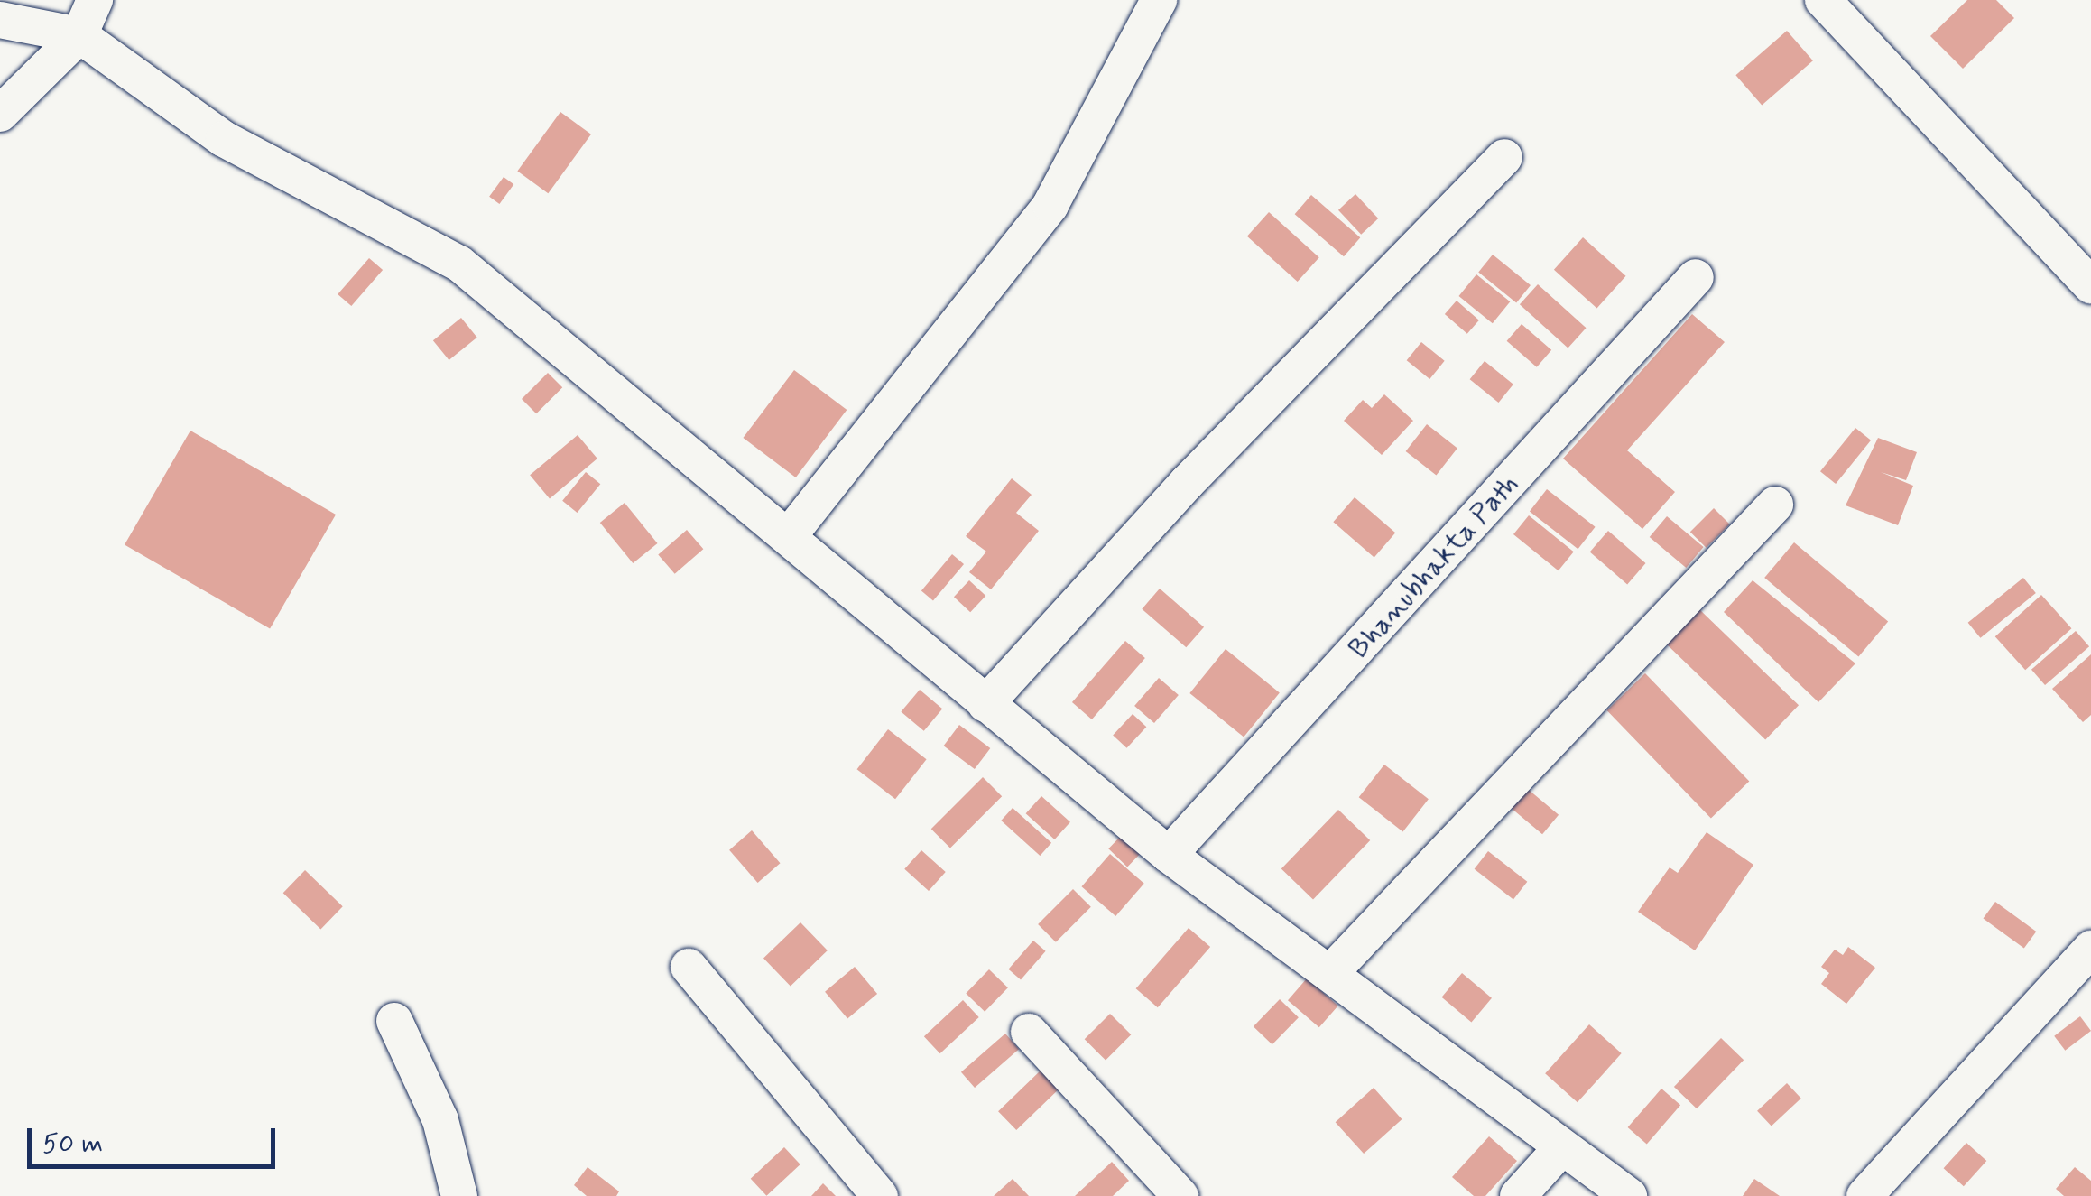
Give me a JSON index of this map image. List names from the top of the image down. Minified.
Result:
{"streets":{"street":["Bhanubhakta Path"]},"scale_bar":"50 m"}
